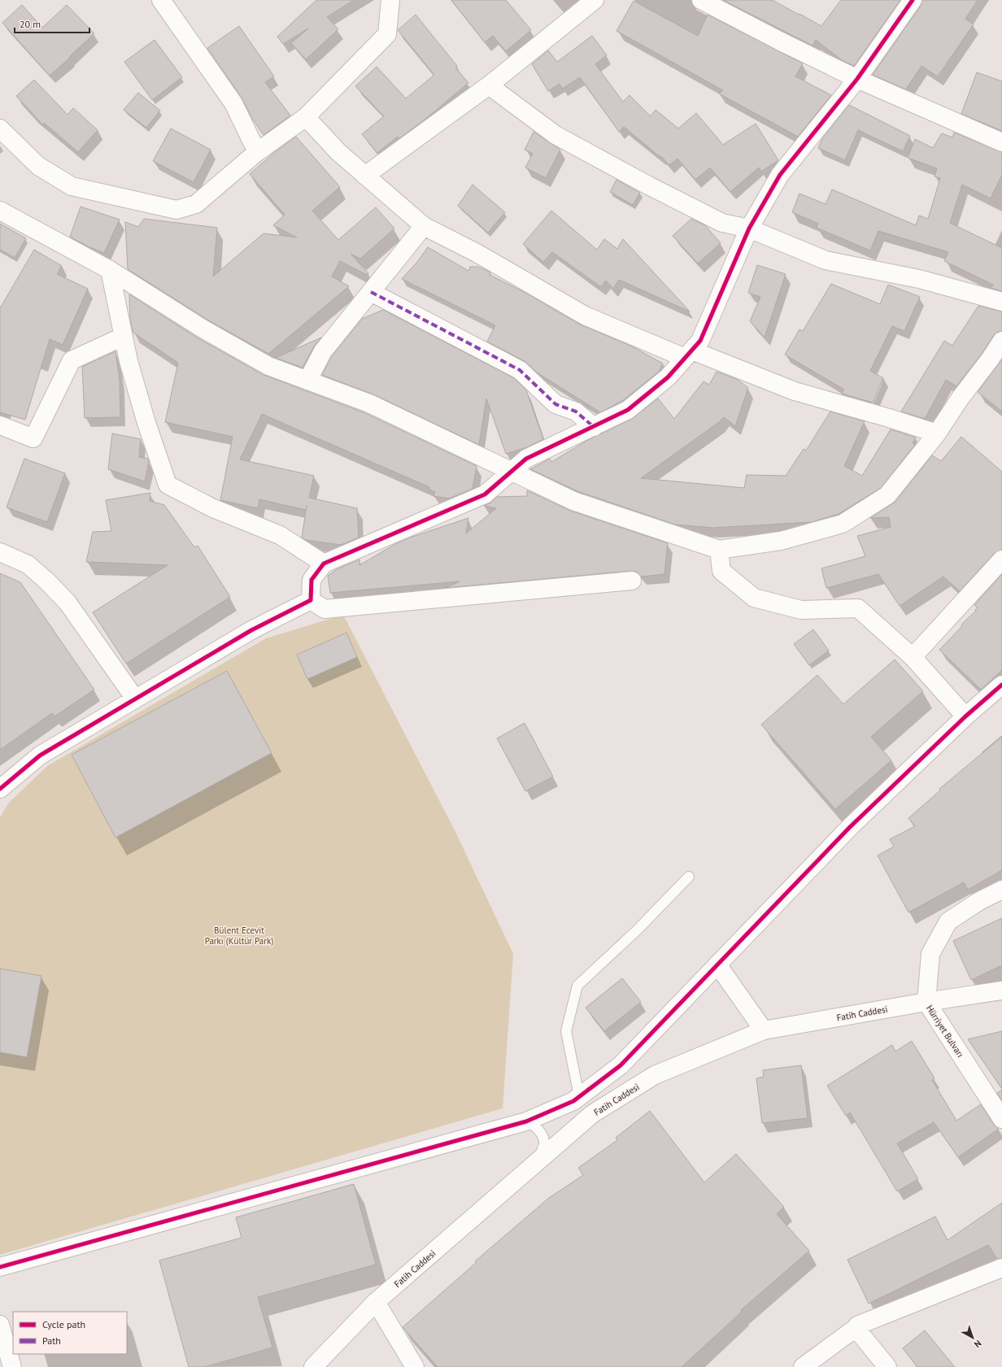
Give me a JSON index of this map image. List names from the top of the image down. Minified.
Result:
{"streets":{"street":["Fatih Caddesi","Hürriyet Bulvarı"]},"crossings":[["Fatih Caddesi","Hürriyet Bulvarı"]],"parks":["Bülent Ecevit Parkı (Kültür Park)"],"legend":["Cycle path","Path"],"scale_bar":"20 m","north":"bottom right"}
